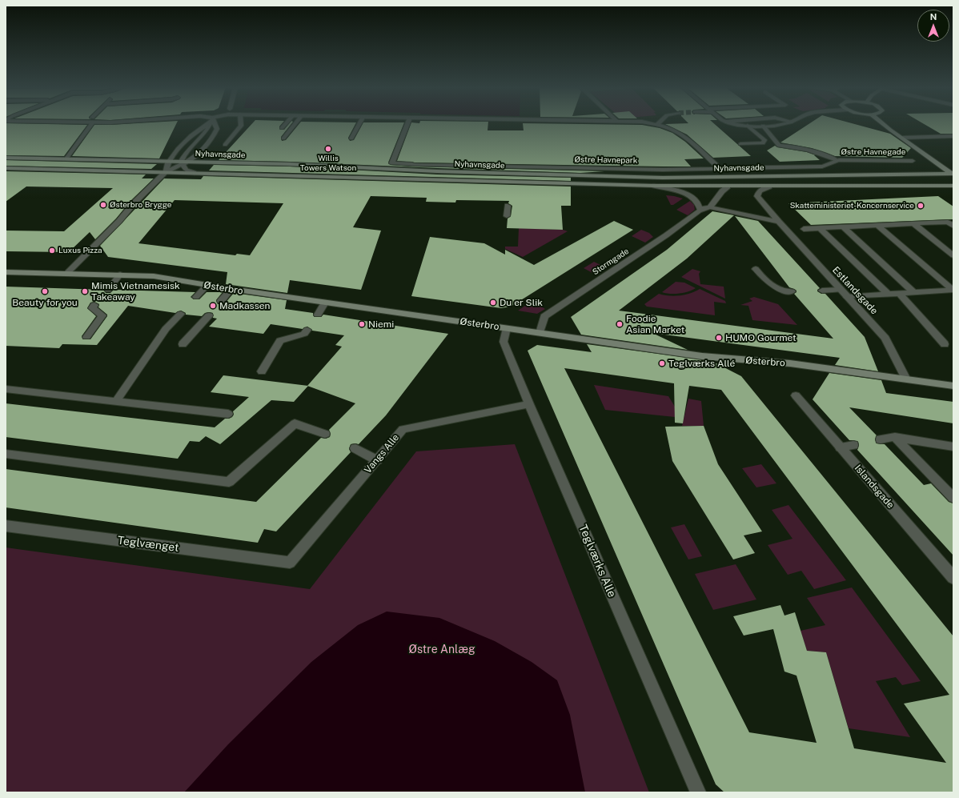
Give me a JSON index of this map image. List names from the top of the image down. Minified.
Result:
{"streets":{"street":["Østre Havnegade","Nyhavnsgade","Østre Havnepark","Stormgade","Østerbro","Estlandsgade","Vangs Alle","Islandsgade","Teglvænget","Teglværks Alle"]},"crossings":[["Østre Havnegade","Østre Havnepark"],["Nyhavnsgade","Estlandsgade"],["Stormgade","Østerbro"],["Østerbro","Estlandsgade"],["Østerbro","Teglværks Alle"],["Vangs Alle","Teglvænget"],["Vangs Alle","Teglværks Alle"]],"parks":["Østre Anlæg"],"places":["Willis Towers Watson","Østerbro Brygge","Skatteministeriet-Koncernservice","Luxus Pizza","Beauty for you","Mimis Vietnamesisk Takeaway","Du er Slik","Madkassen","Niemi","Foodie Asian Market","HUMO Gourmet","Teglværks Allé"],"north":"top"}
